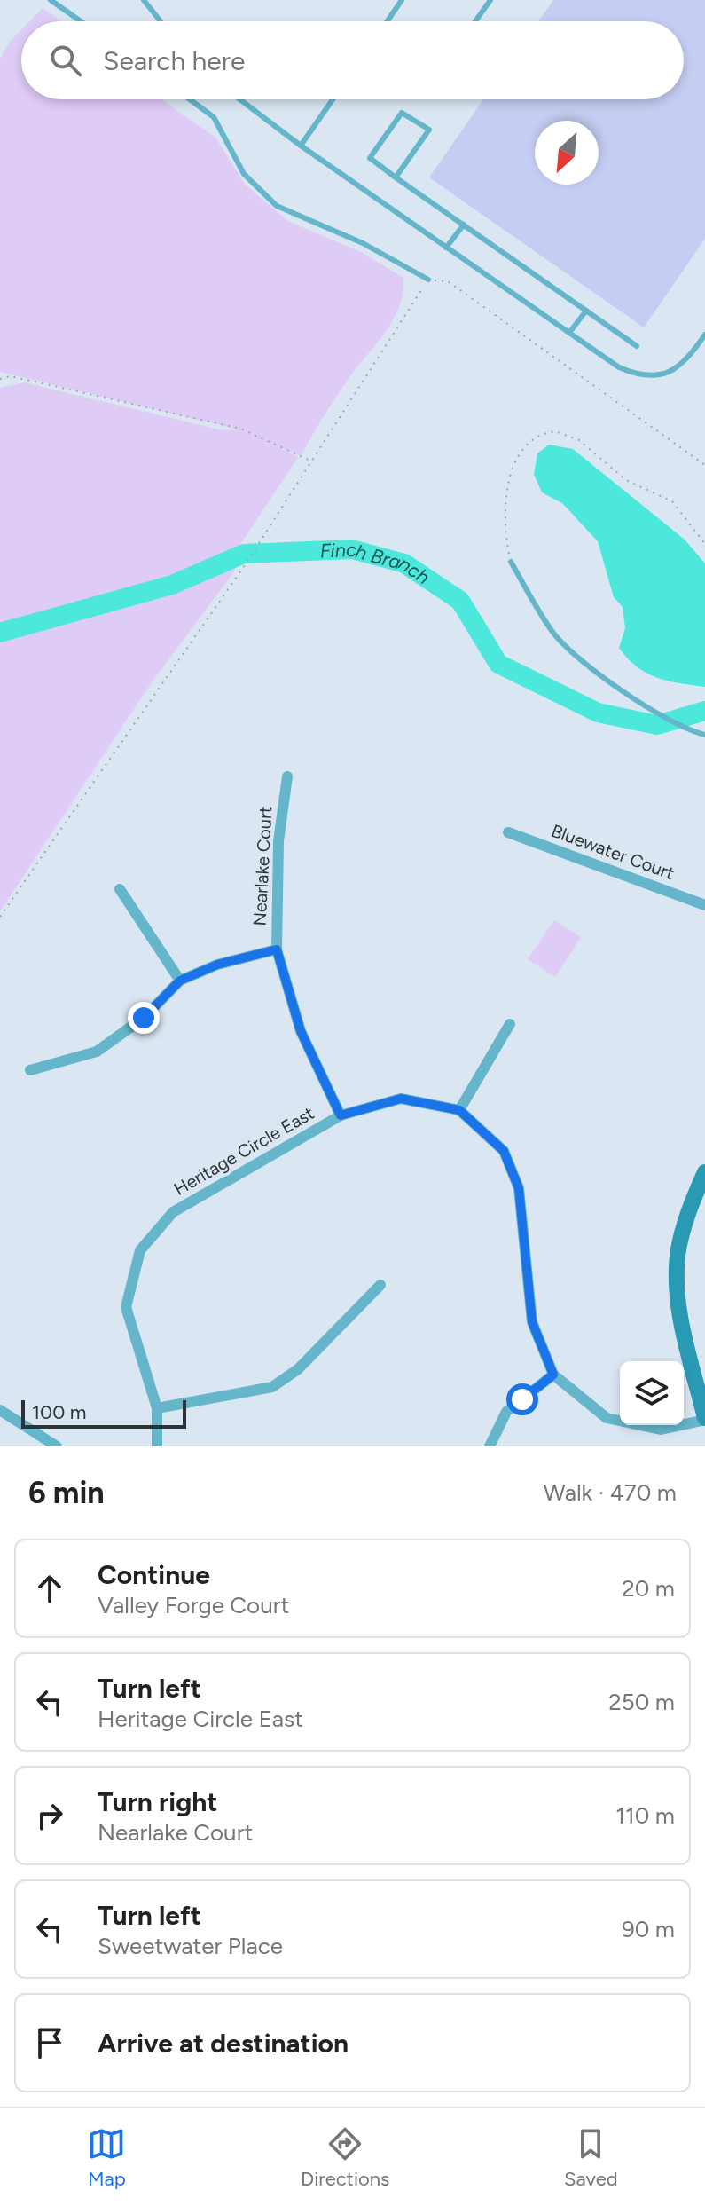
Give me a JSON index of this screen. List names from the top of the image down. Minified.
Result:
{"streets":{"street":["Bluewater Court","Nearlake Court","Heritage Circle East"]},"crossings":[["Nearlake Court","Heritage Circle East"]],"water":["Finch Branch"],"scale_bar":"100 m","north":"bottom left","page":{"search":"Search here","scale":"100 m","heading":["6 min","Walk · 470 m"],"list":[["Continue","Valley Forge Court","20 m"],["Turn left","Heritage Circle East","250 m"],["Turn right","Nearlake Court","110 m"],["Turn left","Sweetwater Place","90 m"],"Arrive at destination"],"nav":["Map","Directions","Saved"]}}
